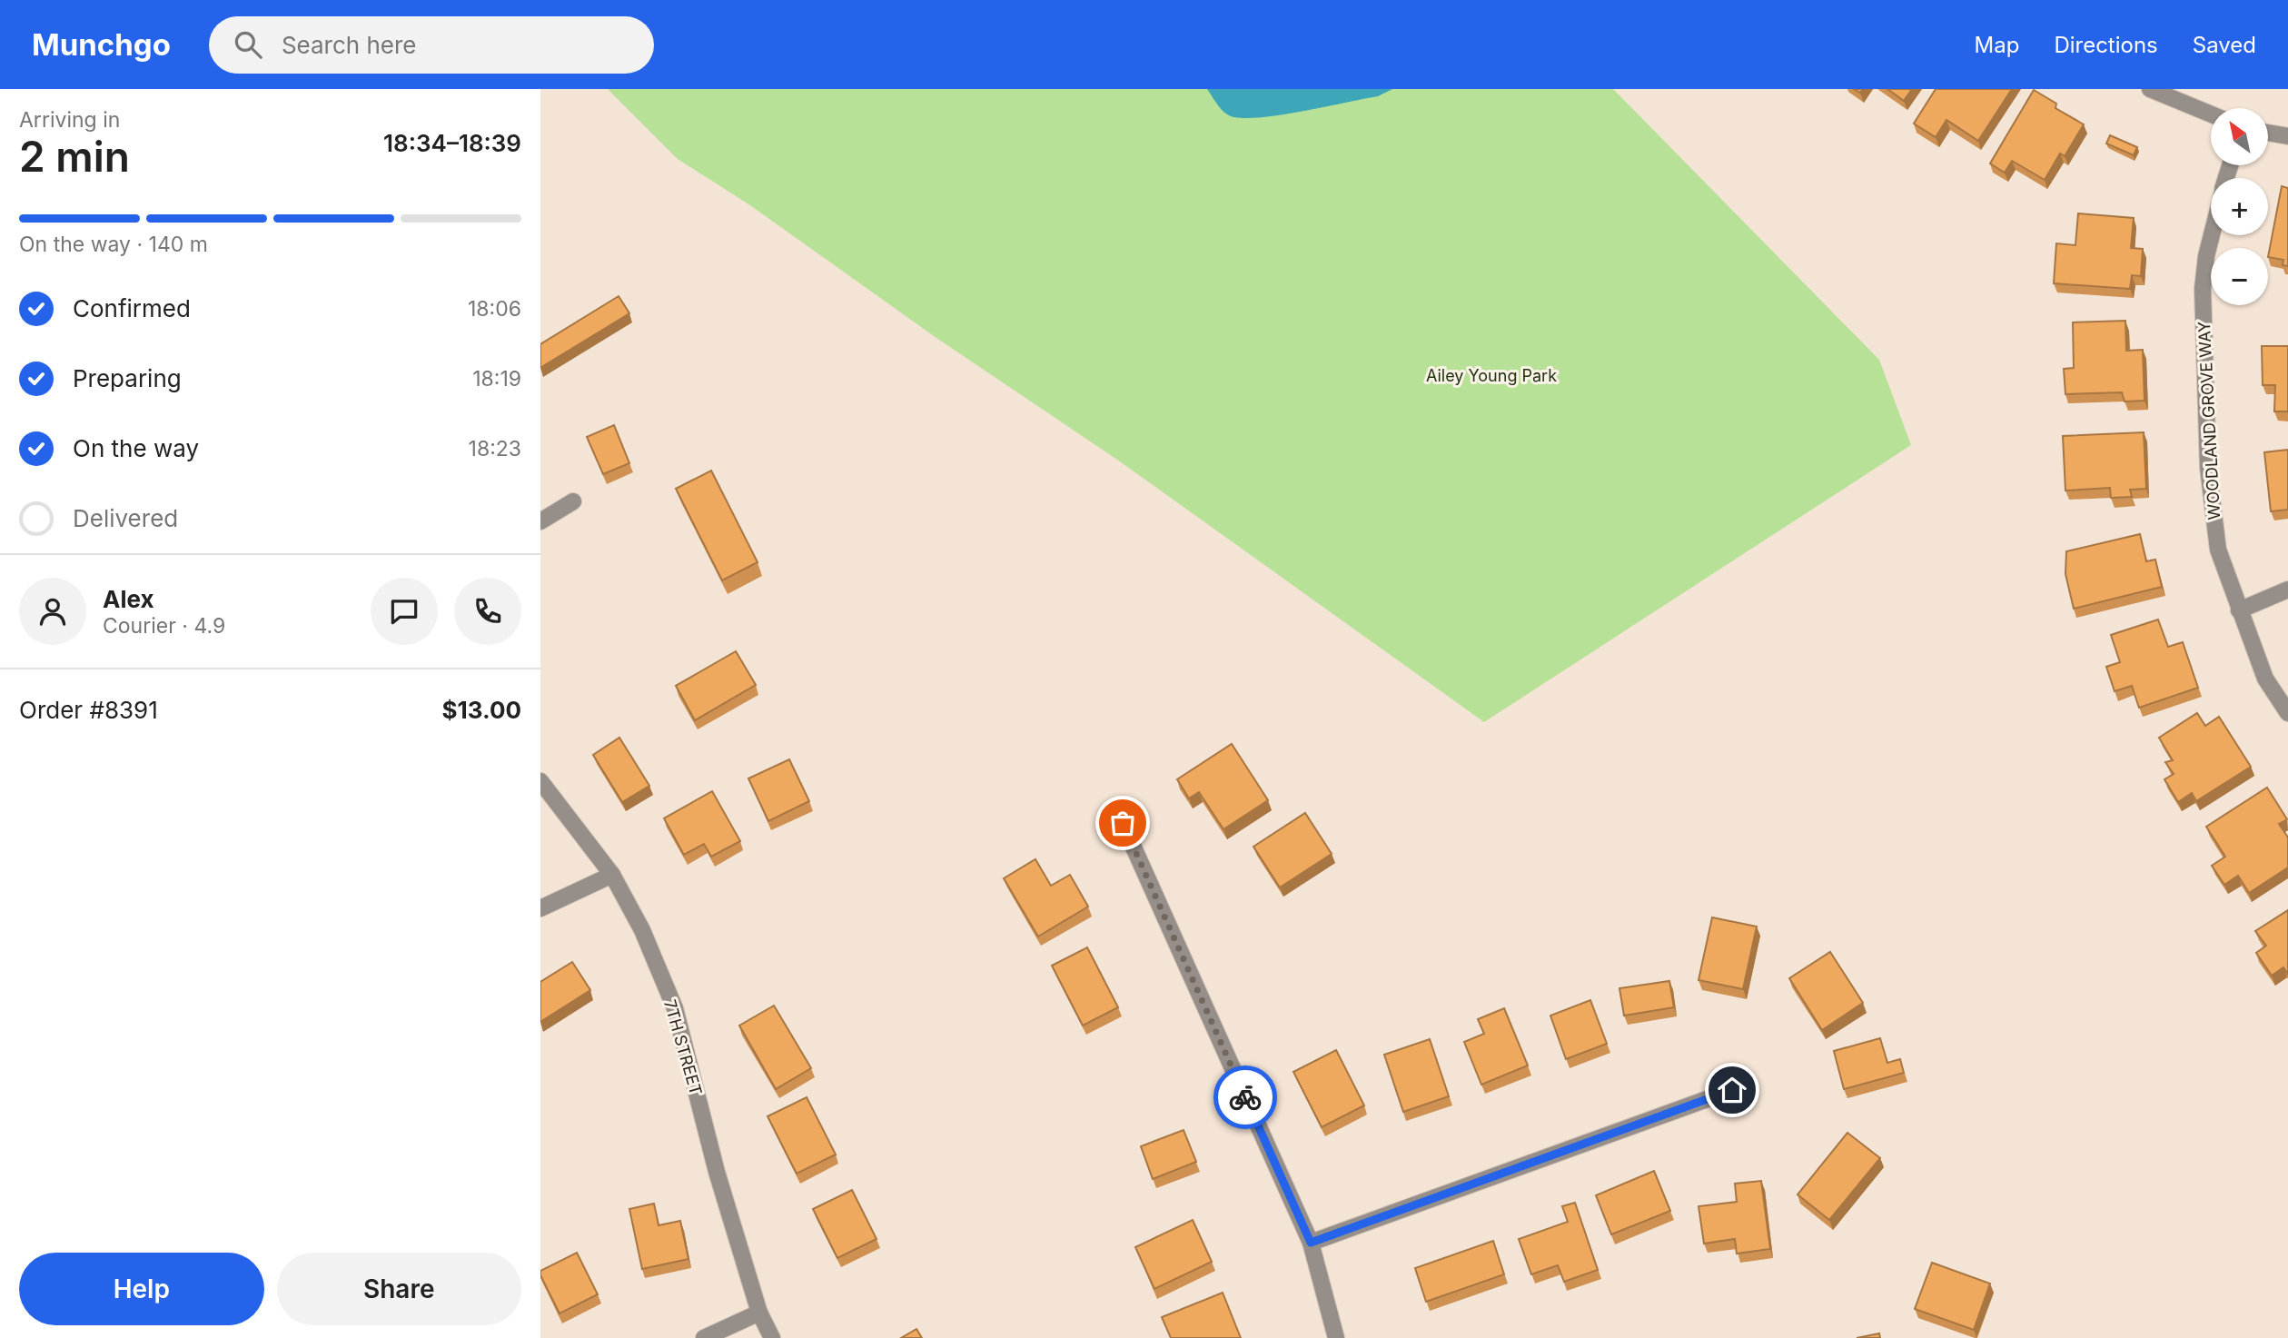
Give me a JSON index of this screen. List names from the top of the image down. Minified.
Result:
{"streets":{"street":["WOODLAND GROVE WAY","7TH STREET"]},"parks":["Ailey Young Park"],"north":"top left","page":{"header":"Munchgo","search":"Search here","nav":["Map","Directions","Saved"],"heading":["2 min","Arriving in","18:34–18:39"],"panel":["Alex","Courier · 4.9","Order #8391","$13.00"],"map_buttons":["+","−"],"bar":"On the way · 140 m","list":[["Confirmed","18:06"],["Preparing","18:19"],["On the way","18:23"],"Delivered"],"buttons":["Help","Share"]}}
